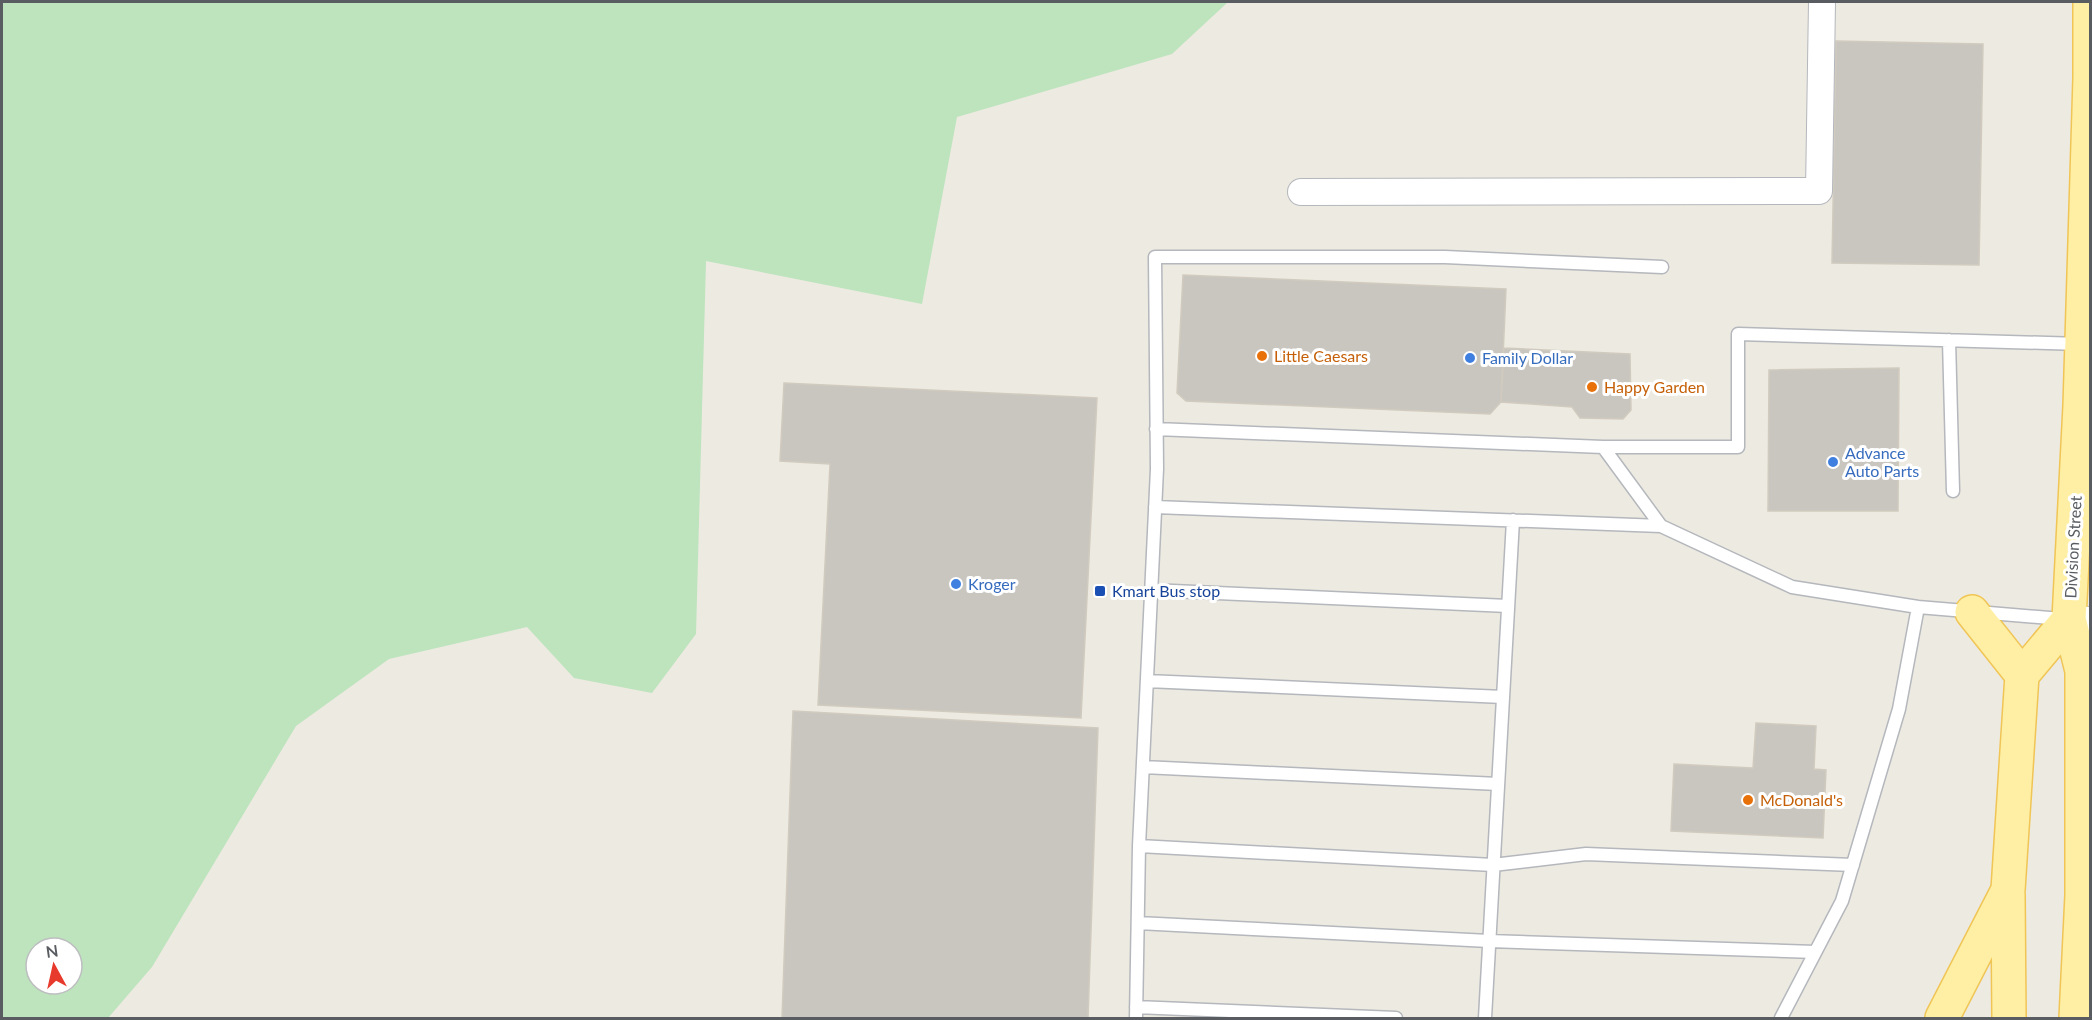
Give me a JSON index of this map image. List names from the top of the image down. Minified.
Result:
{"streets":{"main road":["Division Street"]},"places":{"other":["Little Caesars","Family Dollar","Happy Garden","Advance Auto Parts","Kroger","McDonald's"],"transit":["Kmart Bus stop"]},"north":"top"}
